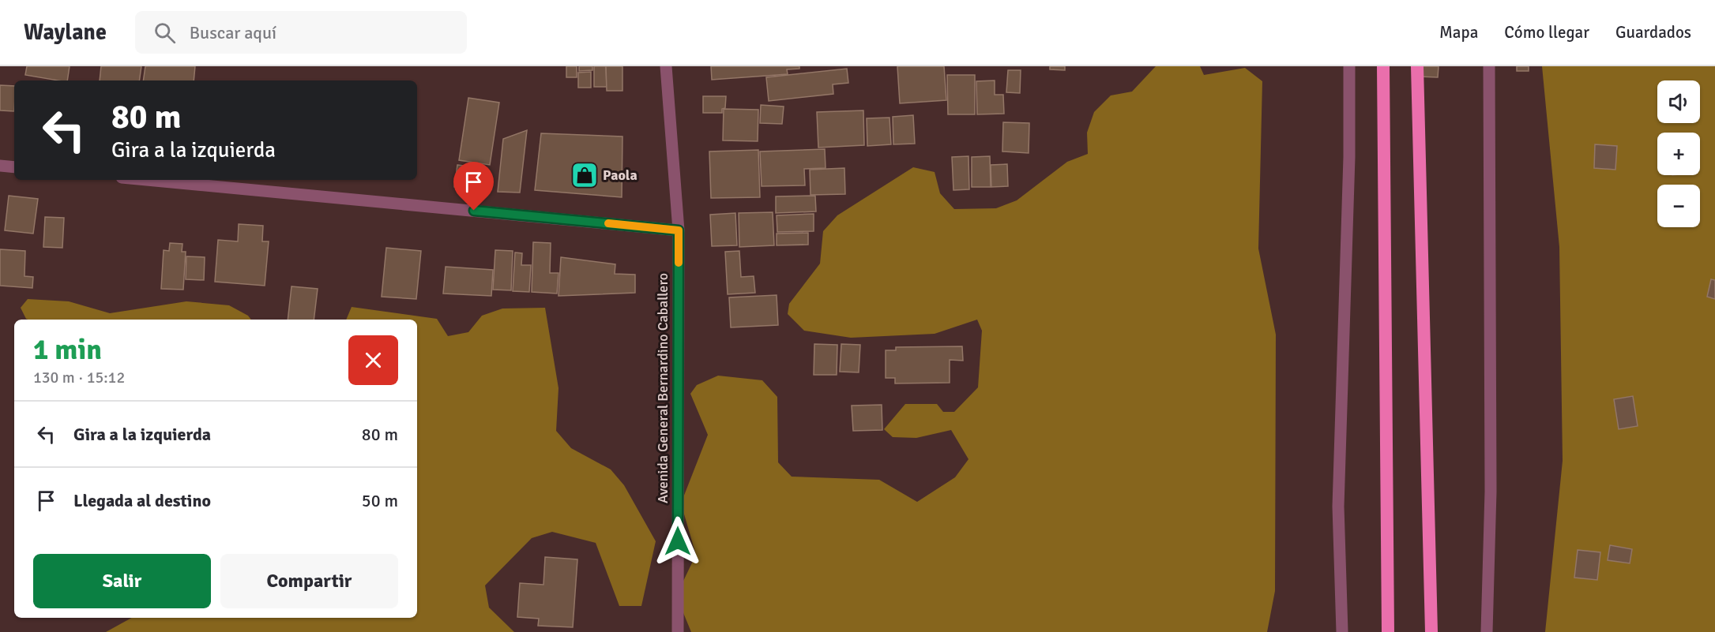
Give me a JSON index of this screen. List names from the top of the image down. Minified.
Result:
{"streets":{"street":["Avenida General Bernardino Caballero"]},"places":{"shop":["Paola"]},"page":{"header":"Waylane","search":"Buscar aquí","nav":["Mapa","Cómo llegar","Guardados"],"map_buttons":["+","−"],"turn":["80 m","Gira a la izquierda"],"heading":["1 min","130 m · 15:12"],"list":[{"name":"Gira a la izquierda","value":"80 m"},{"name":"Llegada al destino","value":"50 m"}],"buttons":["Salir","Compartir"]}}
